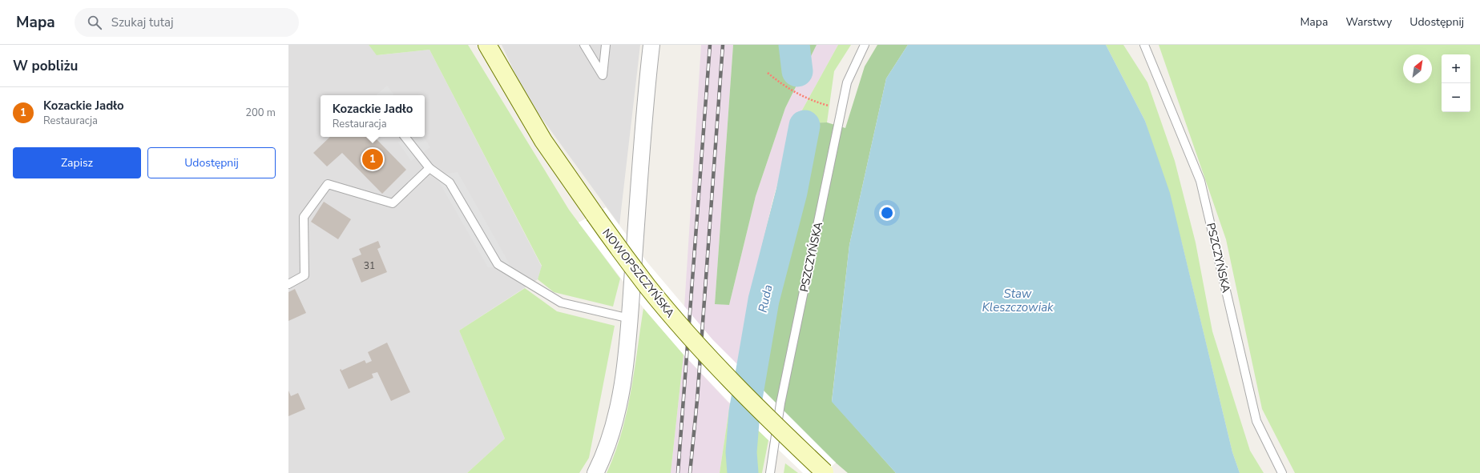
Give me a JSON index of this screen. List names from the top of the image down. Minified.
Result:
{"streets":{"main road":["NOWOPSZCZYŃSKA"],"lane":["PSZCZYŃSKA"]},"water":["Staw Kleszczowiak","Ruda"],"house_numbers":["31"],"north":"top right","page":{"header":"Mapa","search":"Szukaj tutaj","nav":["Mapa","Warstwy","Udostępnij"],"heading":"W pobliżu","map_buttons":["+","−"],"list":[{"mark":"1","name":"Kozackie Jadło","note":"Restauracja","value":"200 m"}],"popup":["Kozackie Jadło","Restauracja"],"buttons":["Zapisz","Udostępnij"],"pins":"1"}}
